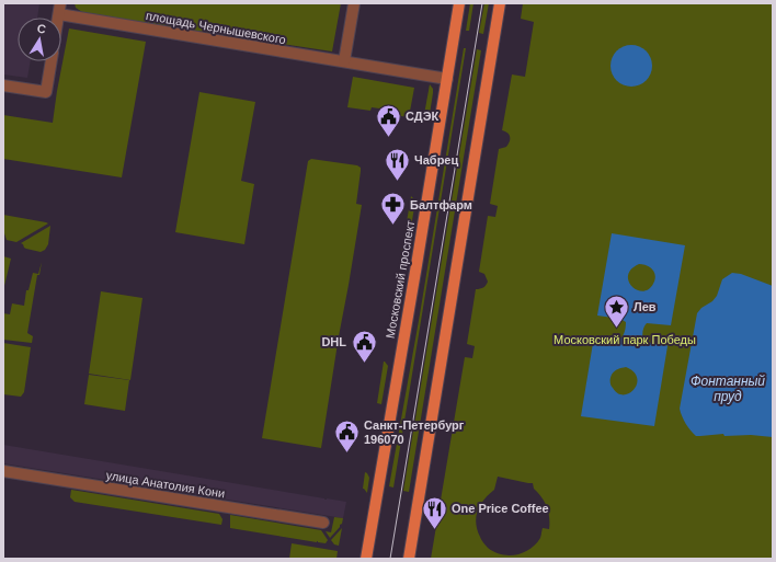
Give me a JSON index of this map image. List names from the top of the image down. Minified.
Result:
{"streets":{"main road":["Московский проспект"],"street":["площадь Чернышевского","улица Анатолия Кони"]},"crossings":[["площадь Чернышевского","Московский проспект"]],"water":["Фонтанный пруд"],"parks":["Московский парк Победы"],"places":{"public building":["СДЭК","DHL","Санкт-Петербург 196070"],"restaurant":["Чабрец","One Price Coffee"],"pharmacy":["Балтфарм"],"place":["Лев"]},"north":"top"}
